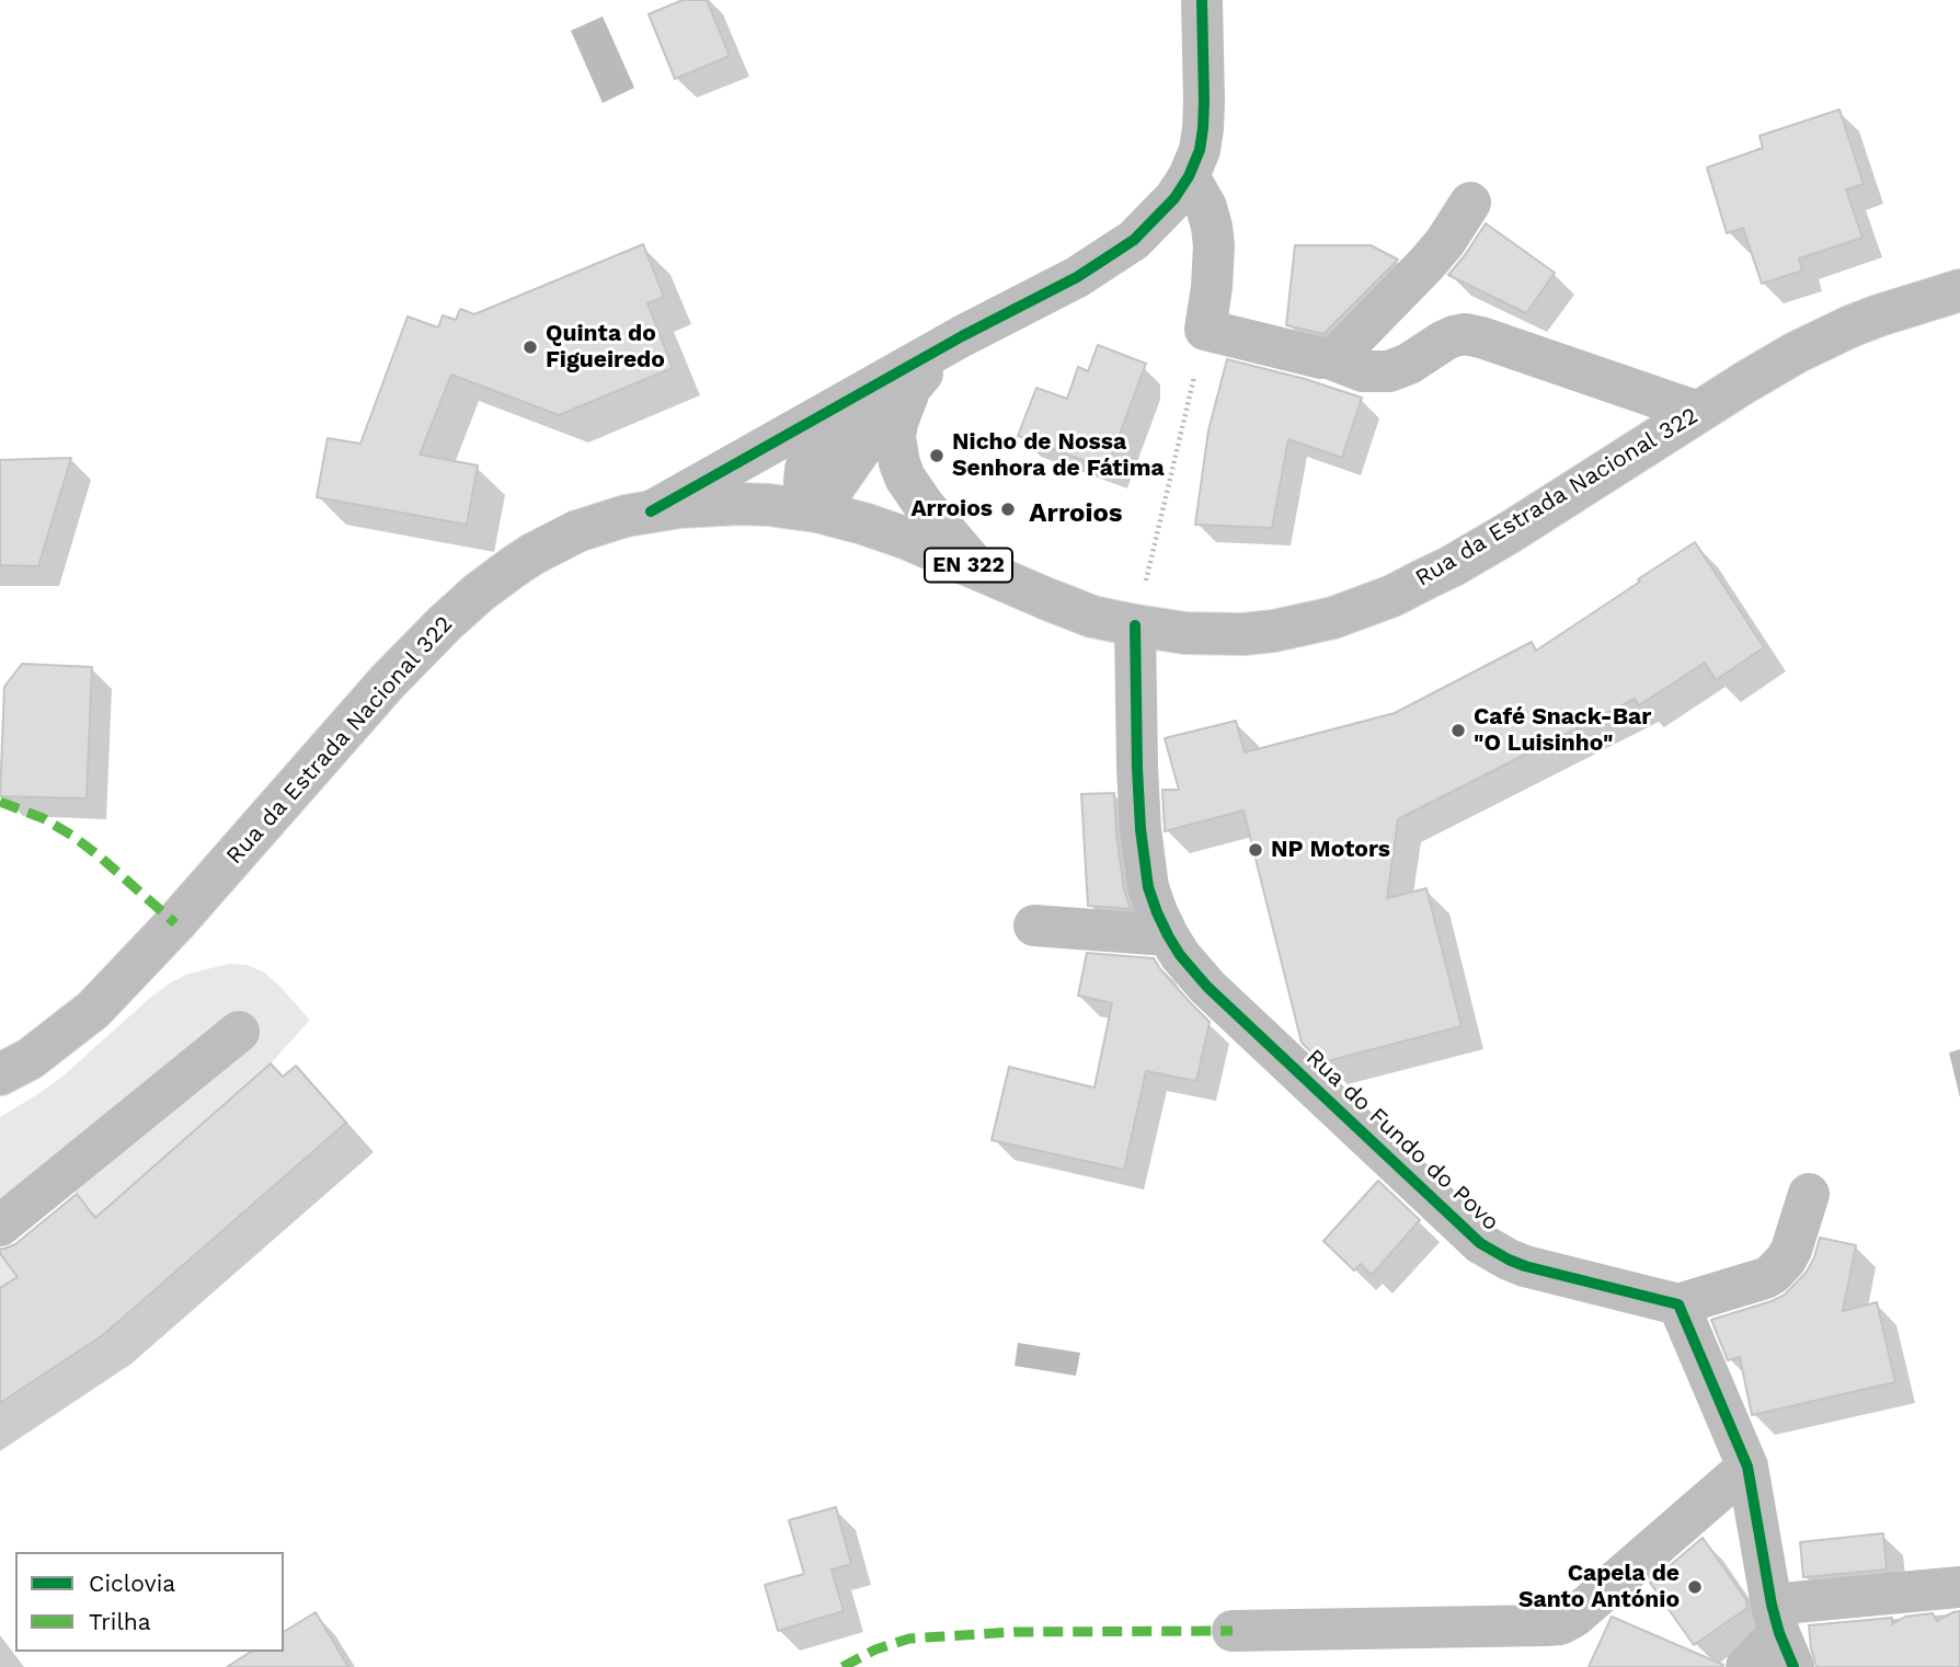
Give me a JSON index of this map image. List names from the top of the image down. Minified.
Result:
{"streets":{"street":["Rua da Estrada Nacional 322","EN 322","Rua do Fundo do Povo"]},"crossings":[["Rua da Estrada Nacional 322","Rua do Fundo do Povo"]],"districts":["Arroios"],"places":["Quinta do Figueiredo","Nicho de Nossa Senhora de Fátima","Arroios","Café Snack-Bar \"O Luisinho\"","NP Motors","Capela de Santo António"],"legend":["Ciclovia","Trilha"]}
